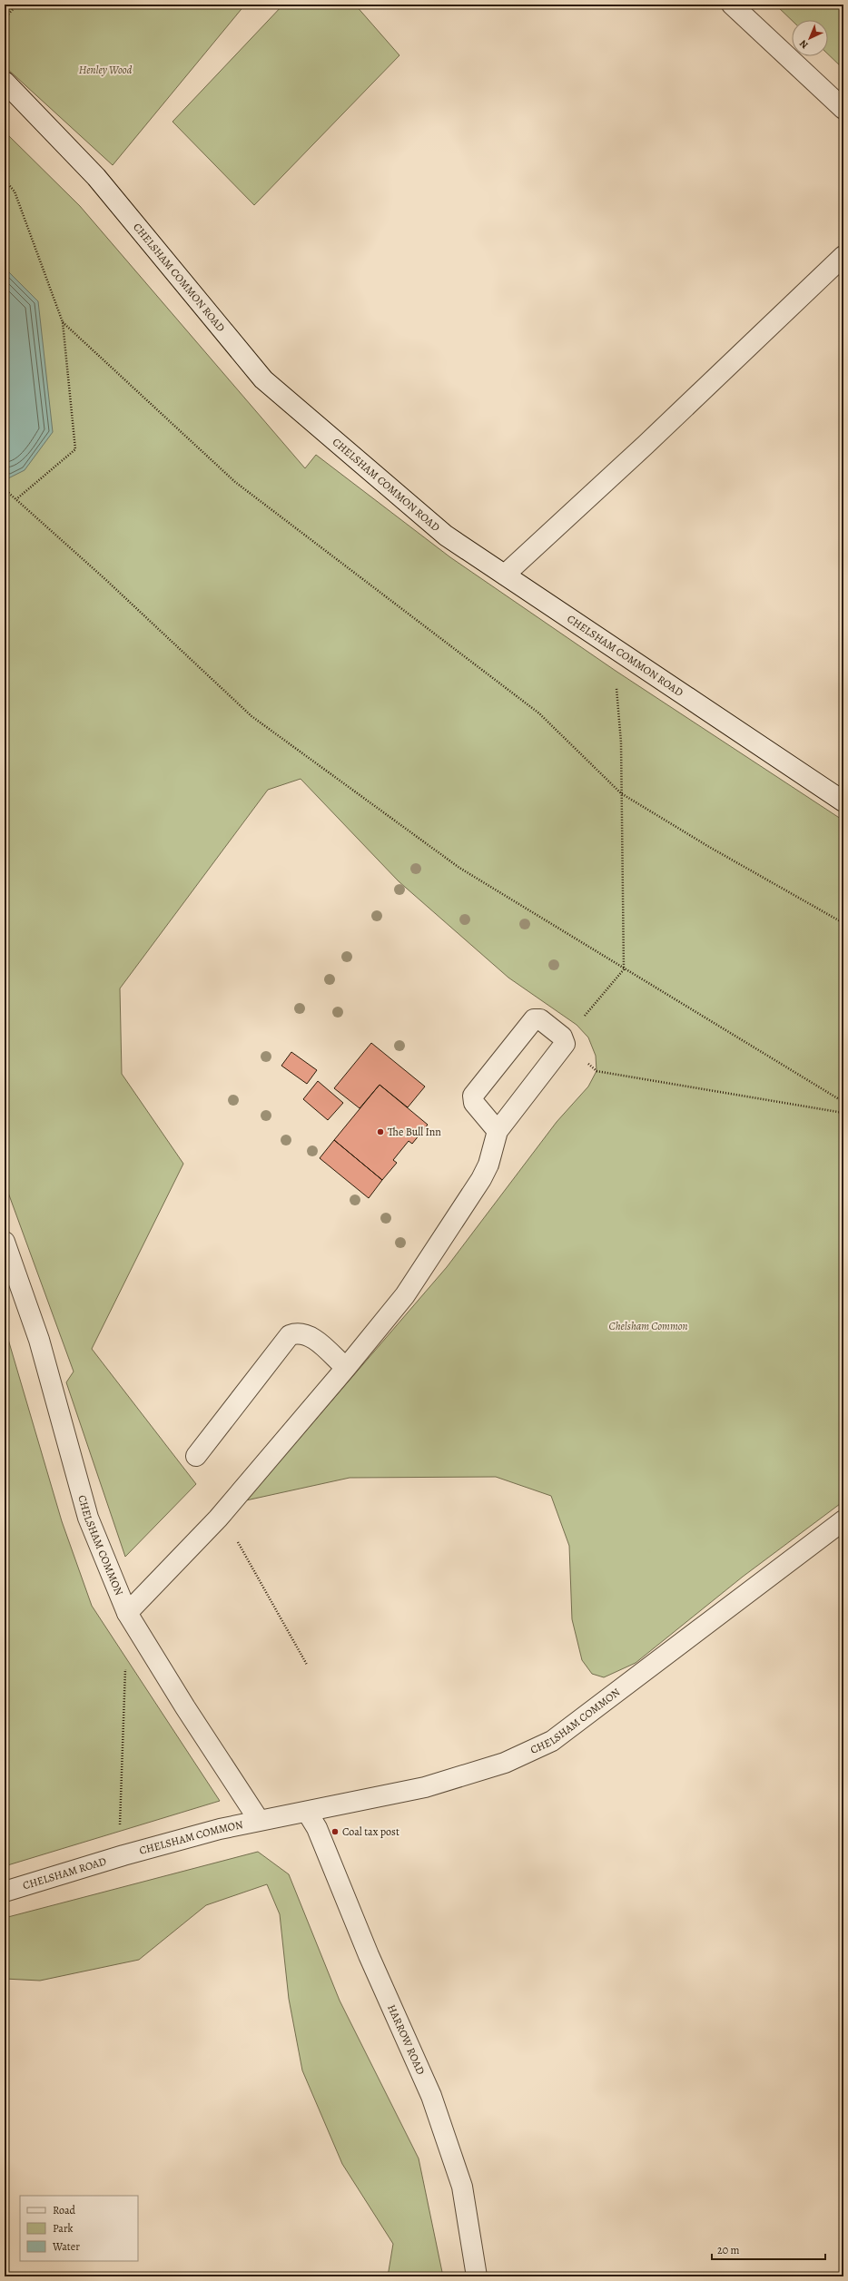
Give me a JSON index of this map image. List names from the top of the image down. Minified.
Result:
{"streets":{"street":["CHELSHAM COMMON ROAD","CHELSHAM COMMON","CHELSHAM ROAD","HARROW ROAD"]},"crossings":[["CHELSHAM COMMON","CHELSHAM ROAD"],["CHELSHAM COMMON","HARROW ROAD"]],"parks":["Henley Wood","Chelsham Common"],"places":["The Bull Inn","Coal tax post"],"legend":["Road","Park","Water"],"scale_bar":"20 m","north":"bottom left"}
